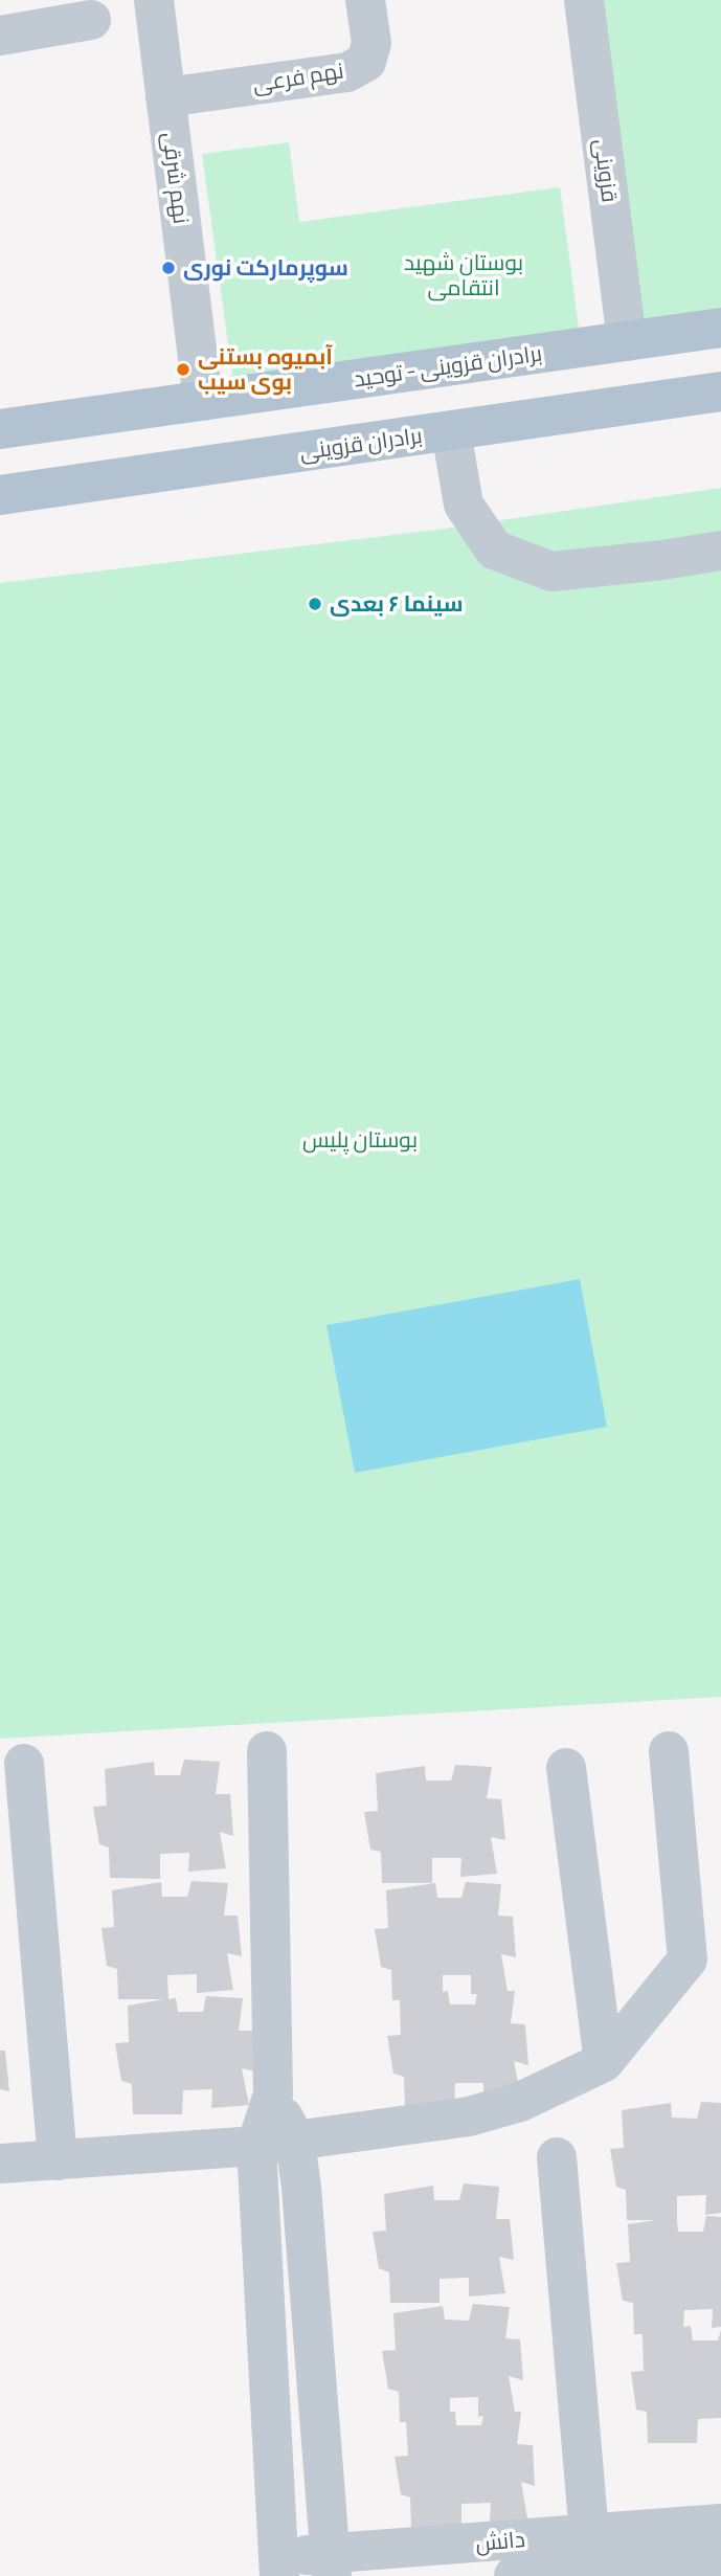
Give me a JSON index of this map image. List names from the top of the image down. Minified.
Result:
{"streets":{"main road":["برادران قزوینی - توحید","برادران قزوینی"],"street":["نهم فرعی","قزوینی","نهم شرقی","دانش"]},"crossings":[["نهم فرعی","نهم شرقی"],["قزوینی","برادران قزوینی - توحید"],["نهم شرقی","برادران قزوینی - توحید"]],"parks":["بوستان شهید انتقامی","بوستان پلیس"],"places":["سوپرمارکت نوری","آبمیوه بستنی بوی سیب","سینما ۶ بعدی"]}
